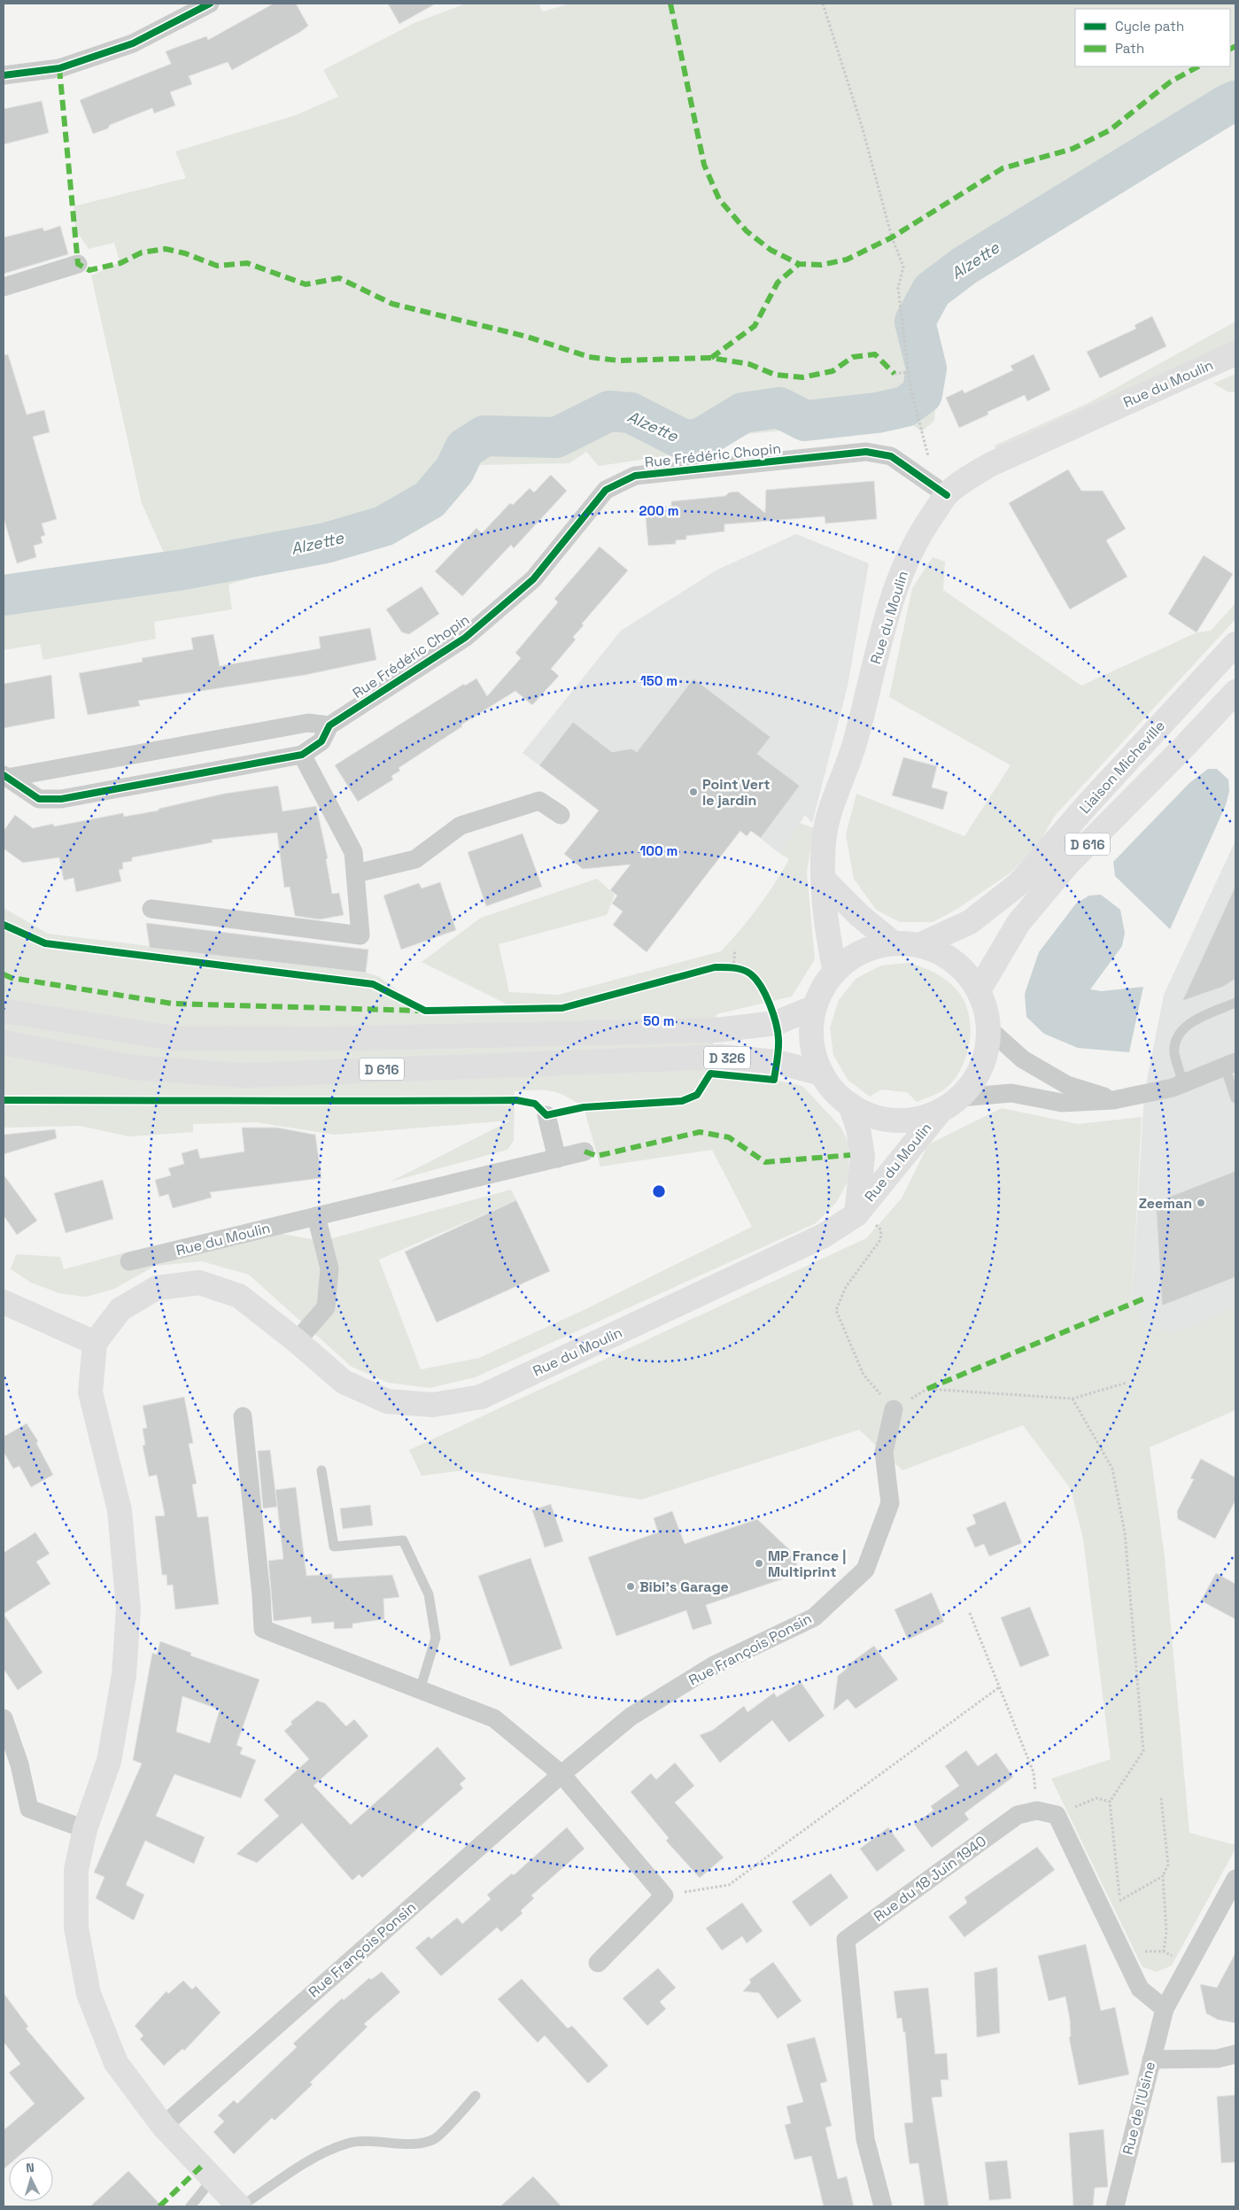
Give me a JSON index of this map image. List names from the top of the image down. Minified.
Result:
{"streets":{"main road":["Rue du Moulin","Liaison Micheville","D 616","D 326"],"street":["Rue Frédéric Chopin","Rue François Ponsin","Rue du 18 Juin 1940","Rue de l'Usine"]},"crossings":[["Rue du Moulin","Rue Frédéric Chopin"],["D 616","D 326"]],"water":["Alzette"],"places":["Point Vert le jardin","Zeeman","MP France | Multiprint","Bibi's Garage"],"legend":["Cycle path","Path"],"north":"top","rings":["200 m","150 m","100 m","50 m"]}
